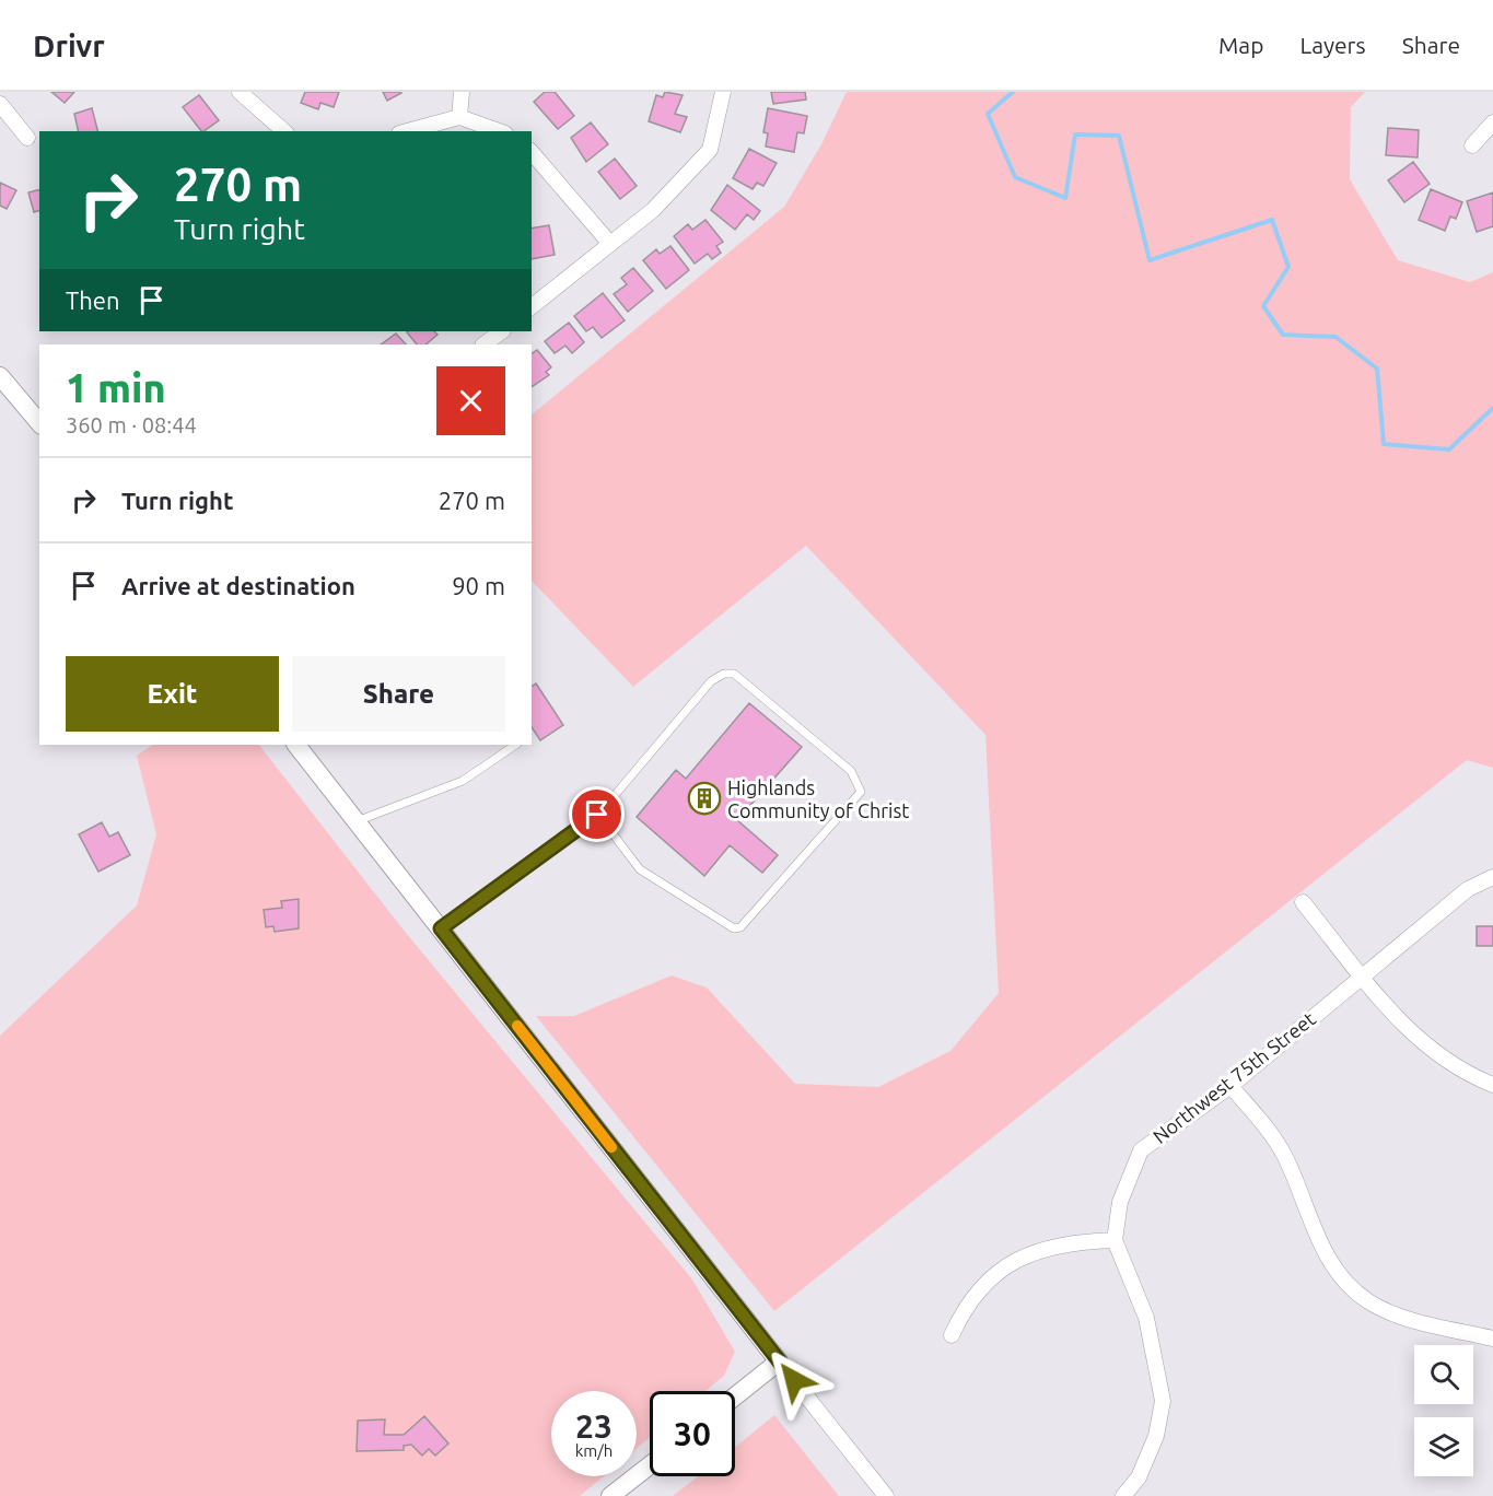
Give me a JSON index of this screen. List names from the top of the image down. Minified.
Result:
{"streets":{"street":["Northwest 75th Street"]},"places":{"building":["Highlands Community of Christ"]},"page":{"header":"Drivr","nav":["Map","Layers","Share"],"turn":["270 m","Turn right"],"then":"Then","heading":["1 min","360 m · 08:44"],"list":[{"name":"Turn right","value":"270 m"},{"name":"Arrive at destination","value":"90 m"}],"buttons":["Exit","Share"],"speed":"23 km/h","limit":"30"}}
